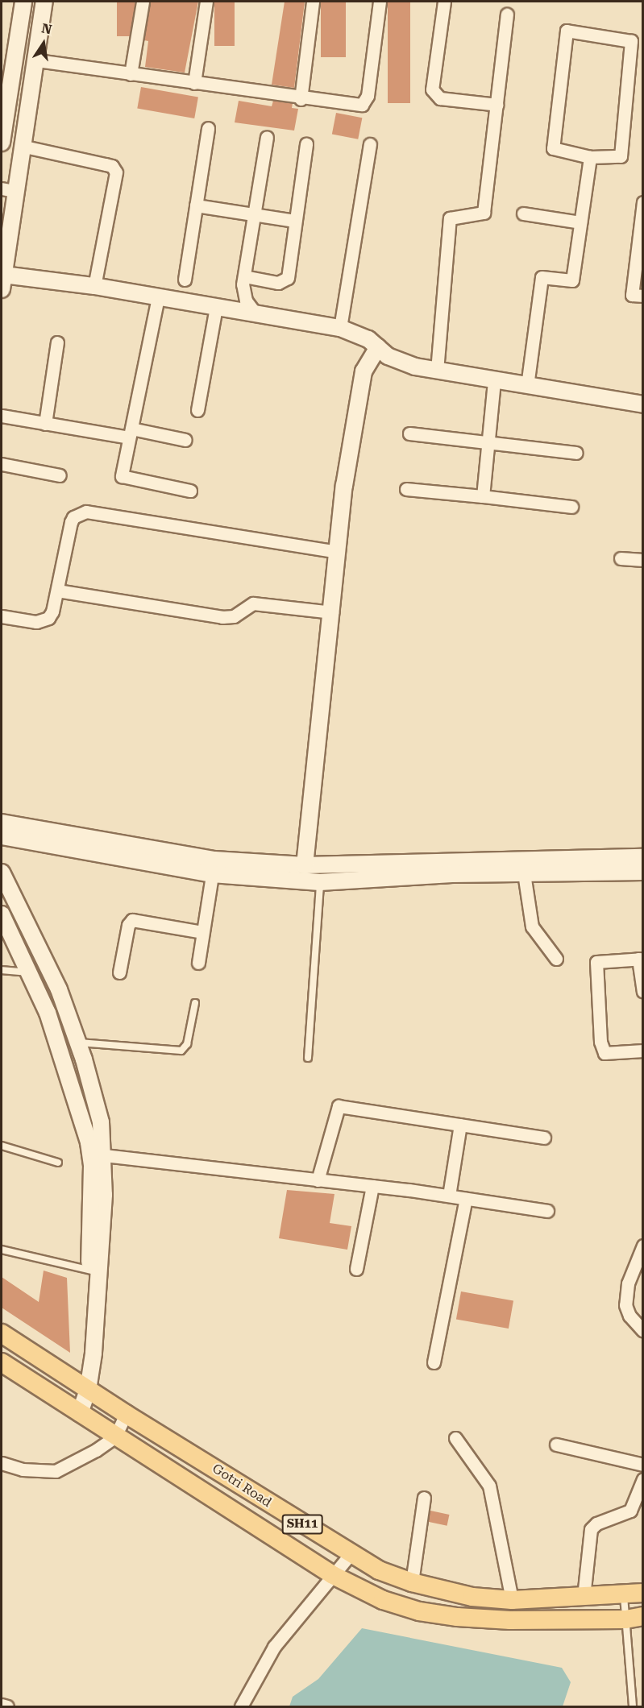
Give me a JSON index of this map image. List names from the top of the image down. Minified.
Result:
{"streets":{"main road":["Gotri Road","SH11"]},"north":"top"}
